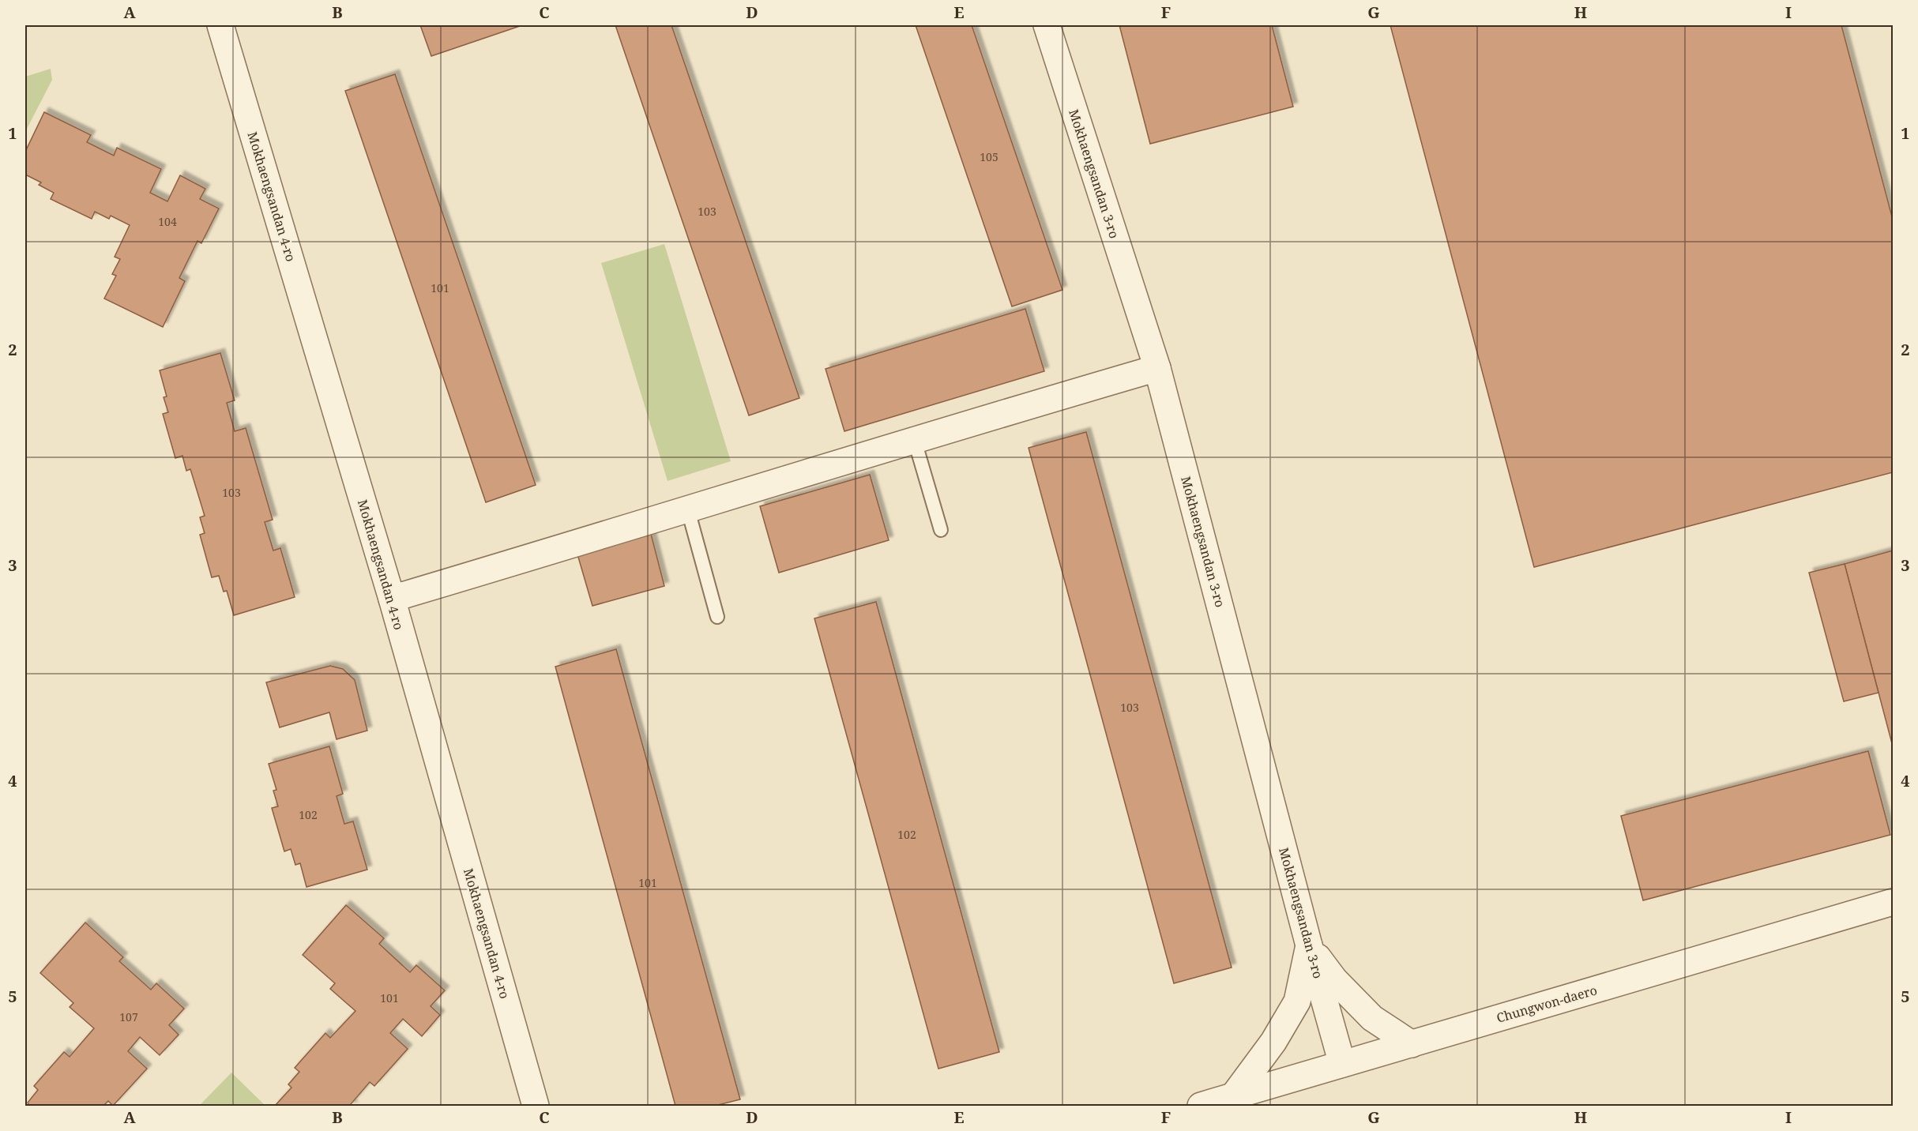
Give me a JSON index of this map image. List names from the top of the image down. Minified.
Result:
{"streets":{"street":["Mokhaengsandan 3-ro","Mokhaengsandan 4-ro","Chungwon-daero"]},"crossings":[["Mokhaengsandan 3-ro","Chungwon-daero"]],"house_numbers":["105","103","104","101","103","103","102","102","101","101","107"],"grid":{"columns":["A","B","C","D","E","F","G","H","I"],"rows":["1","2","3","4","5"]}}
